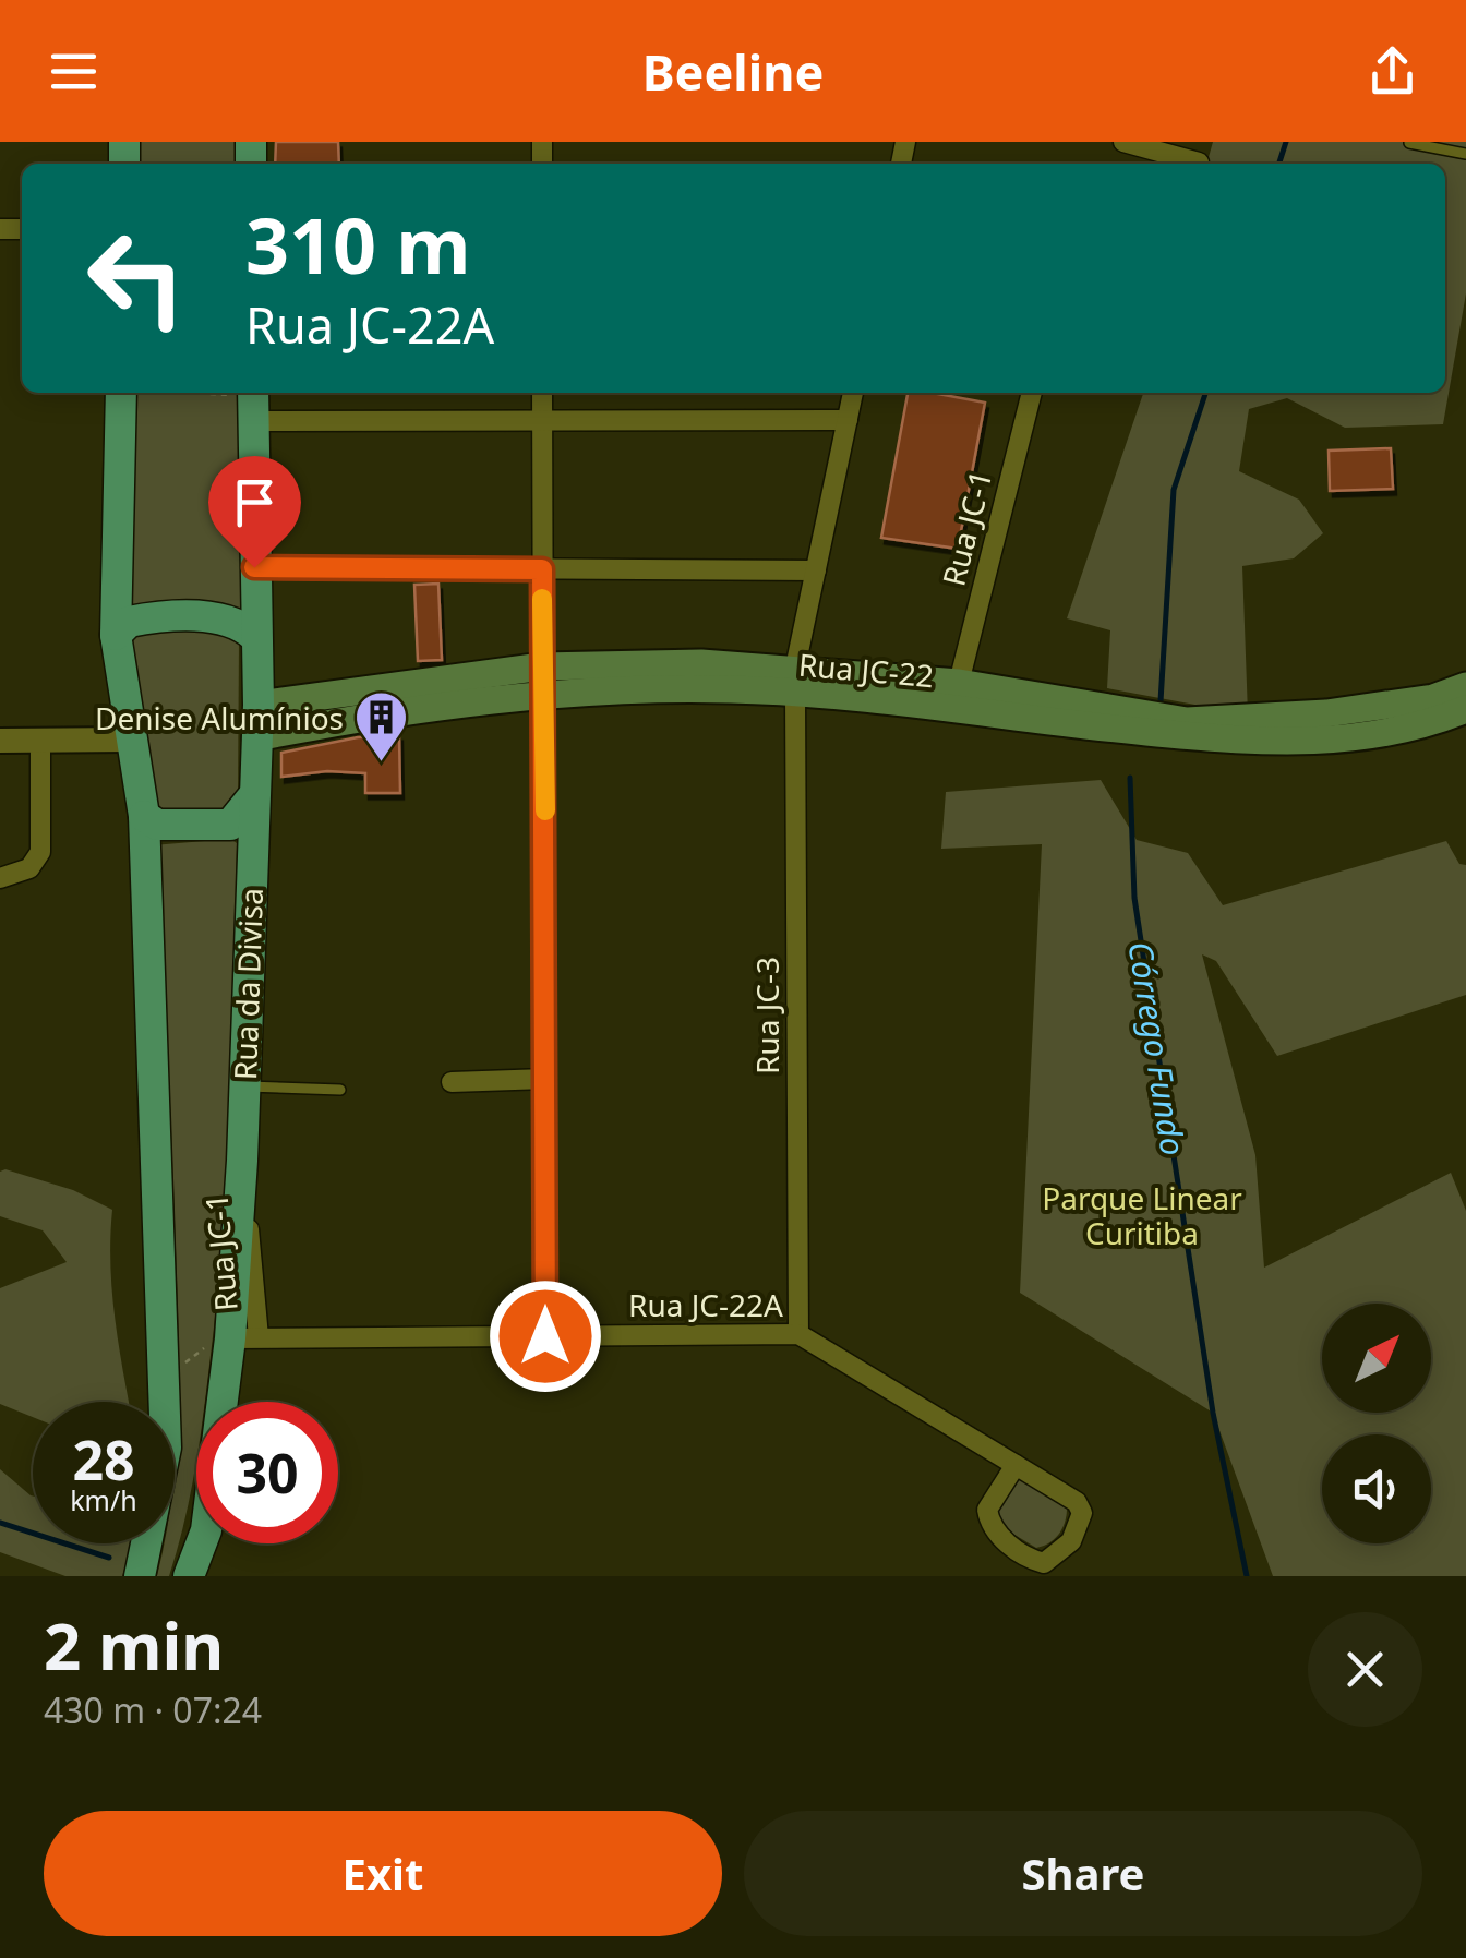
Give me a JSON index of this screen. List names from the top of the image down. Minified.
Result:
{"streets":{"main road":["Rua JC-22","Rua da Divisa"],"street":["Rua JC-1","Rua JC-3","Rua JC-22A"]},"crossings":[["Rua JC-1","Rua JC-22"],["Rua JC-22","Rua da Divisa"],["Rua JC-22","Rua JC-3"],["Rua da Divisa","Rua JC-22A"],["Rua JC-3","Rua JC-22A"]],"water":["Córrego Fundo"],"parks":["Parque Linear Curitiba"],"places":{"building":["Denise Alumínios"]},"north":"top right","page":{"header":"Beeline","turn":["310 m","Rua JC-22A"],"speed":"28 km/h","limit":"30","heading":["2 min","430 m · 07:24"],"buttons":["Exit","Share"]}}
